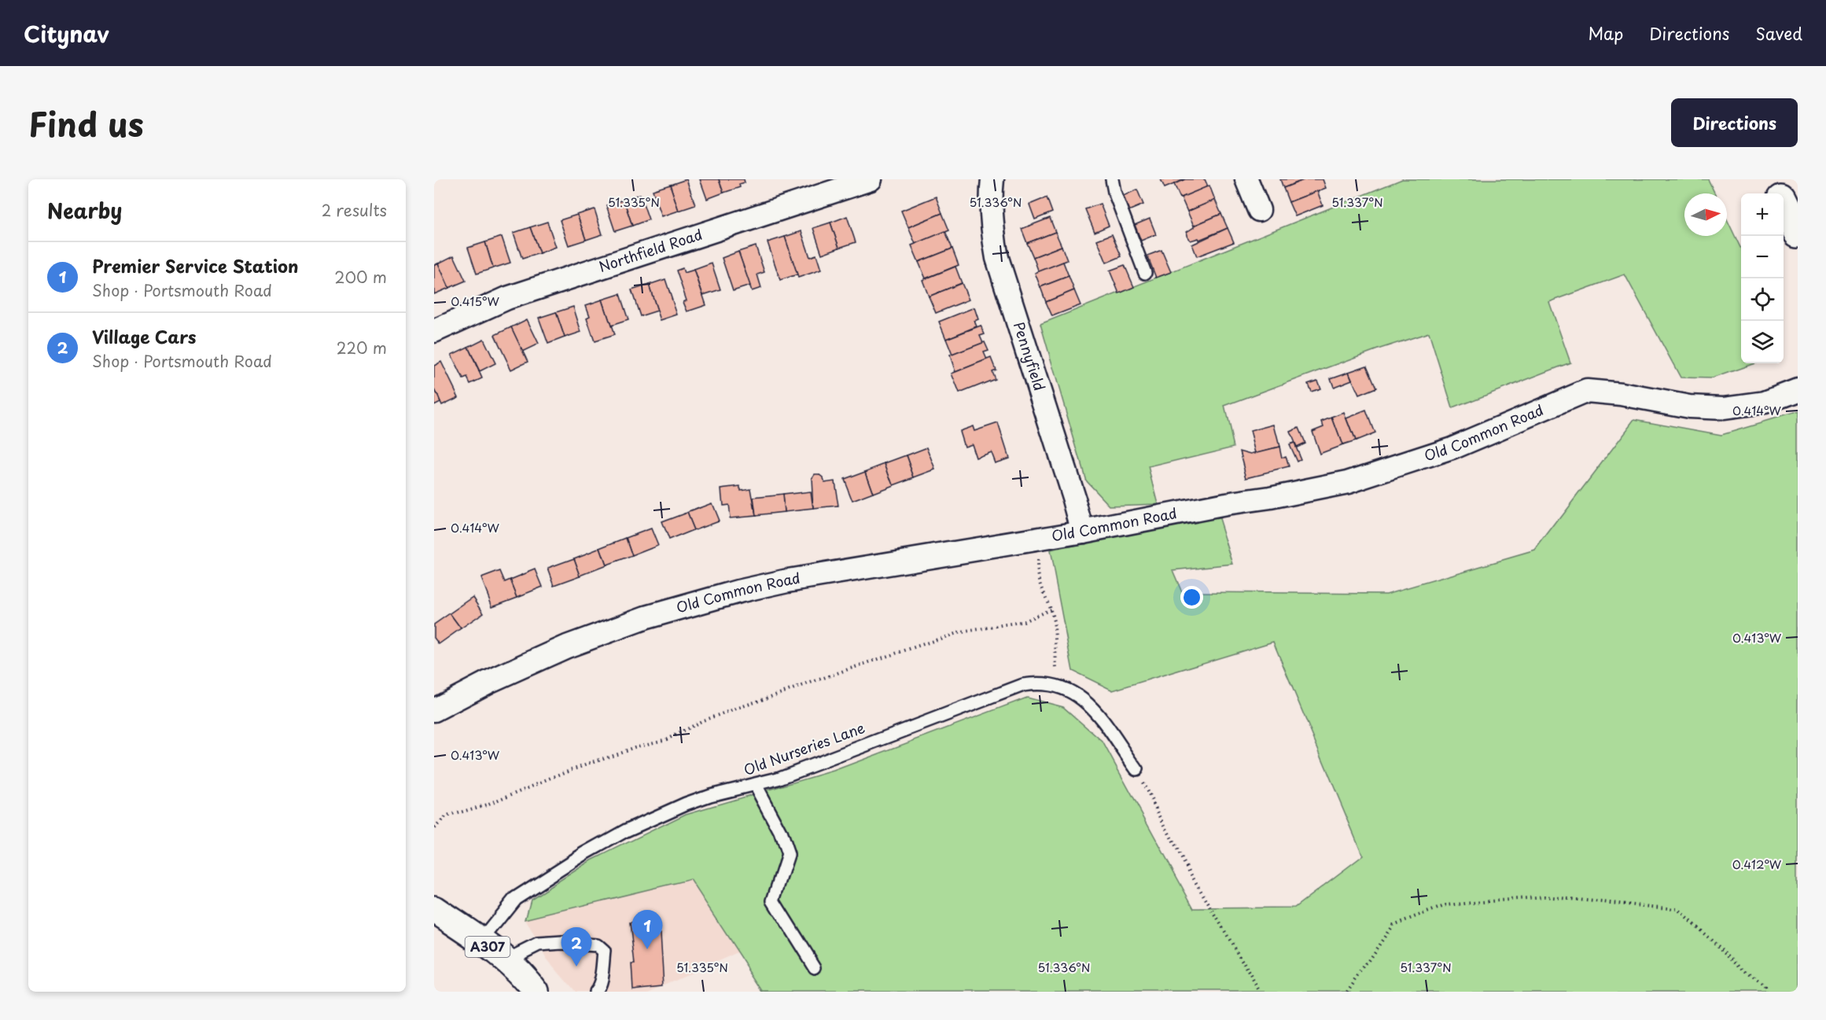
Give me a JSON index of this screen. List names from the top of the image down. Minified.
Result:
{"streets":{"main road":["A307"],"street":["Northfield Road","Pennyfield","Old Common Road"],"lane":["Old Nurseries Lane"]},"crossings":[["Pennyfield","Old Common Road"],["Old Nurseries Lane","A307"]],"north":"right","page":{"header":"Citynav","nav":["Map","Directions","Saved"],"title":"Find us","buttons":"Directions","heading":["Nearby","2 results"],"map_buttons":["+","−"],"list":[{"mark":"1","name":"Premier Service Station","note":"Shop · Portsmouth Road","value":"200 m"},{"mark":"2","name":"Village Cars","note":"Shop · Portsmouth Road","value":"220 m"}],"pins":["1","2"]},"coordinates":["51.335°N","51.336°N","51.337°N","0.415°W","0.414°W","0.413°W","0.412°W"]}
